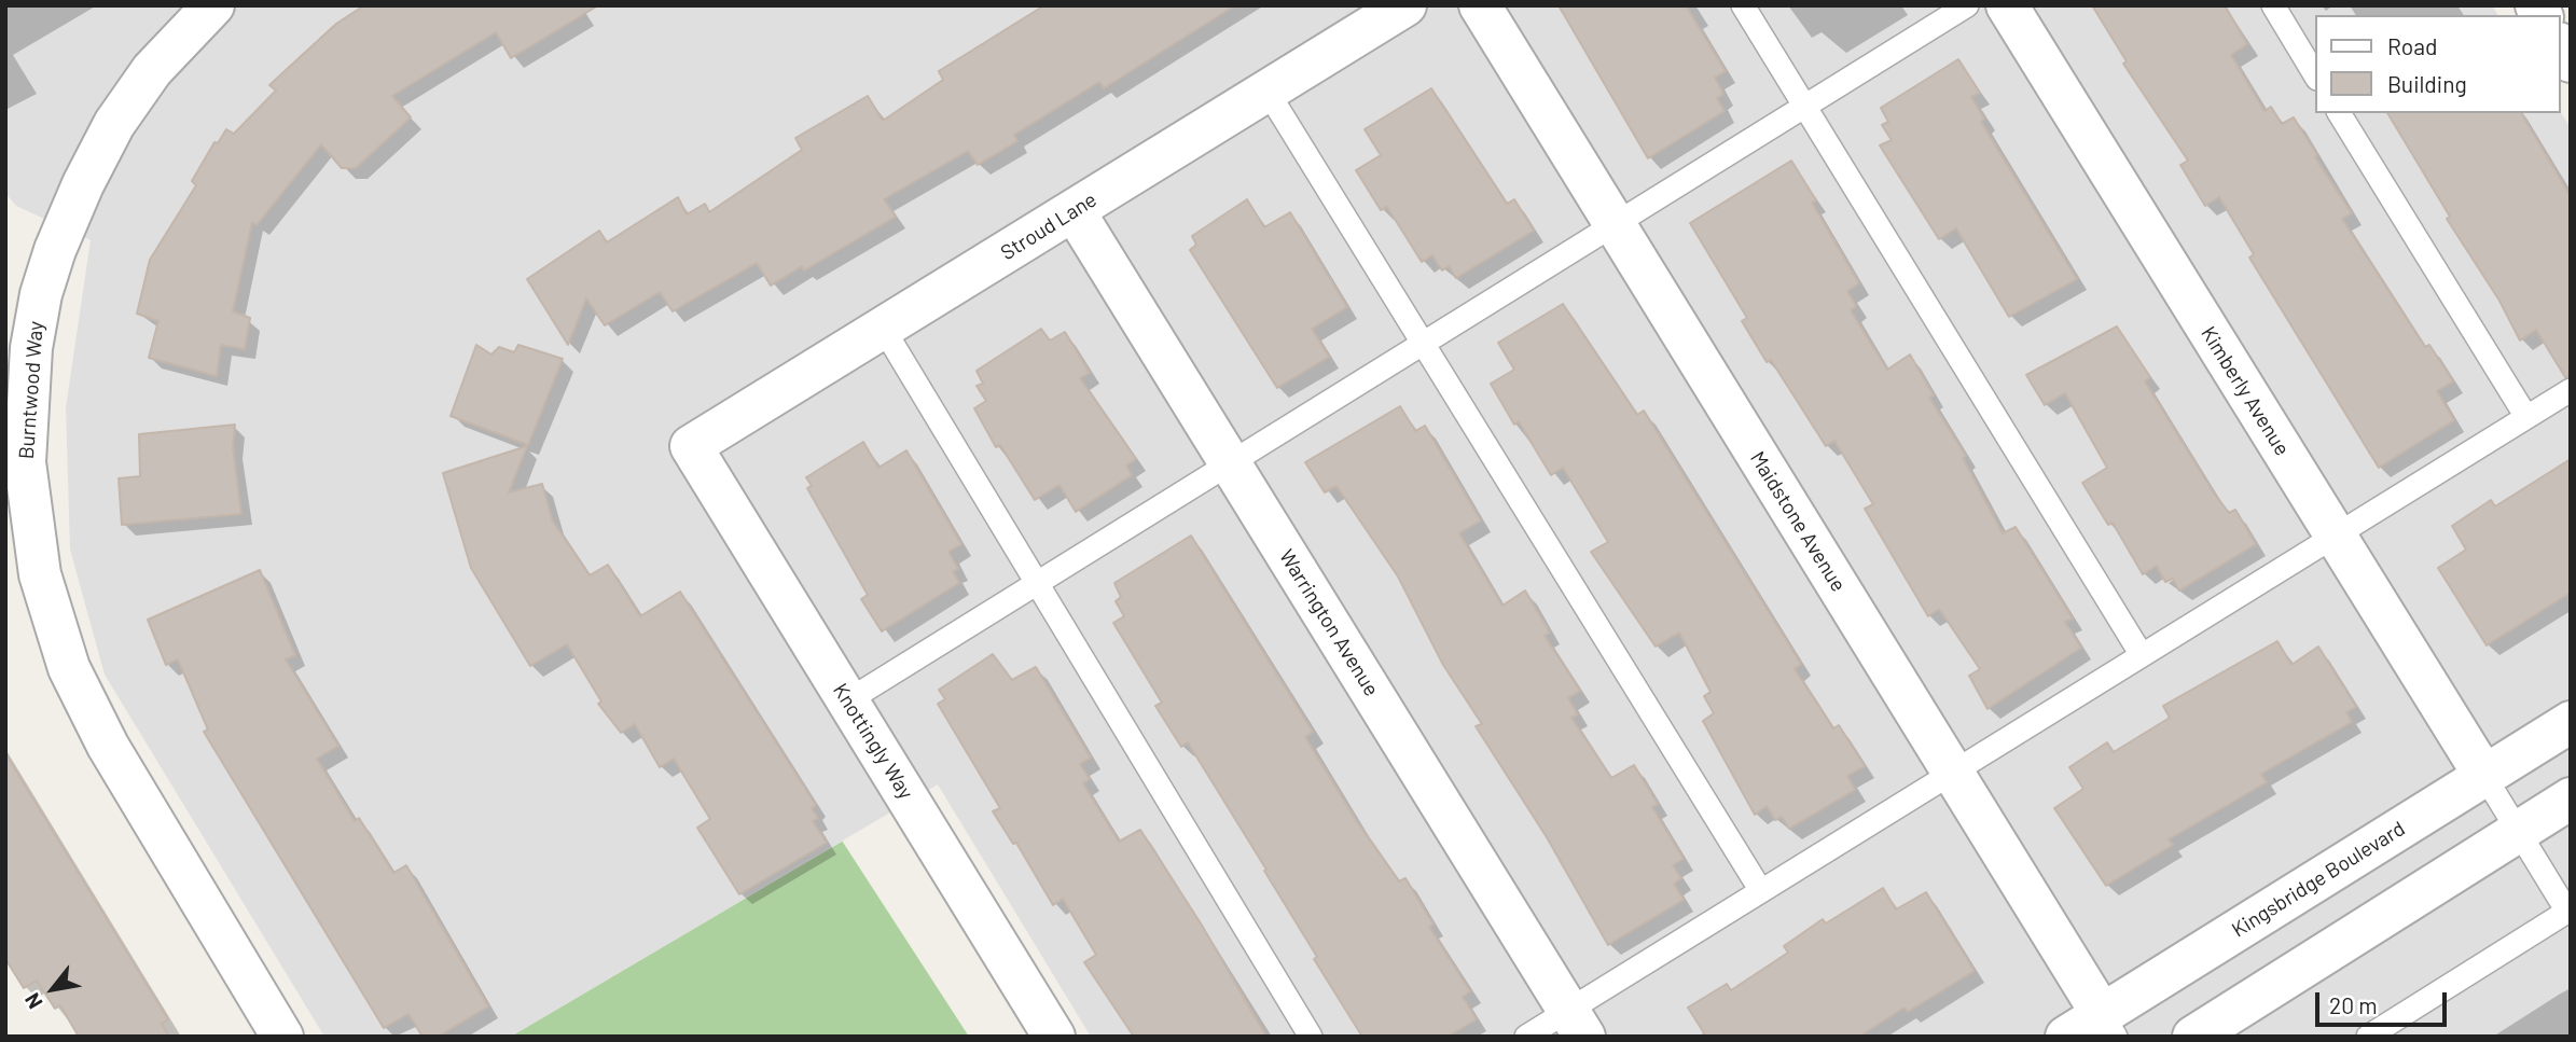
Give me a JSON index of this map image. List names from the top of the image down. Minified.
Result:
{"streets":{"street":["Stroud Lane","Burntwood Way","Kimberly Avenue","Maidstone Avenue","Warrington Avenue","Knottingly Way","Kingsbridge Boulevard"]},"crossings":[["Stroud Lane","Warrington Avenue"],["Stroud Lane","Knottingly Way"],["Kimberly Avenue","Kingsbridge Boulevard"],["Maidstone Avenue","Kingsbridge Boulevard"]],"legend":["Road","Building"],"scale_bar":"20 m","north":"bottom left"}
